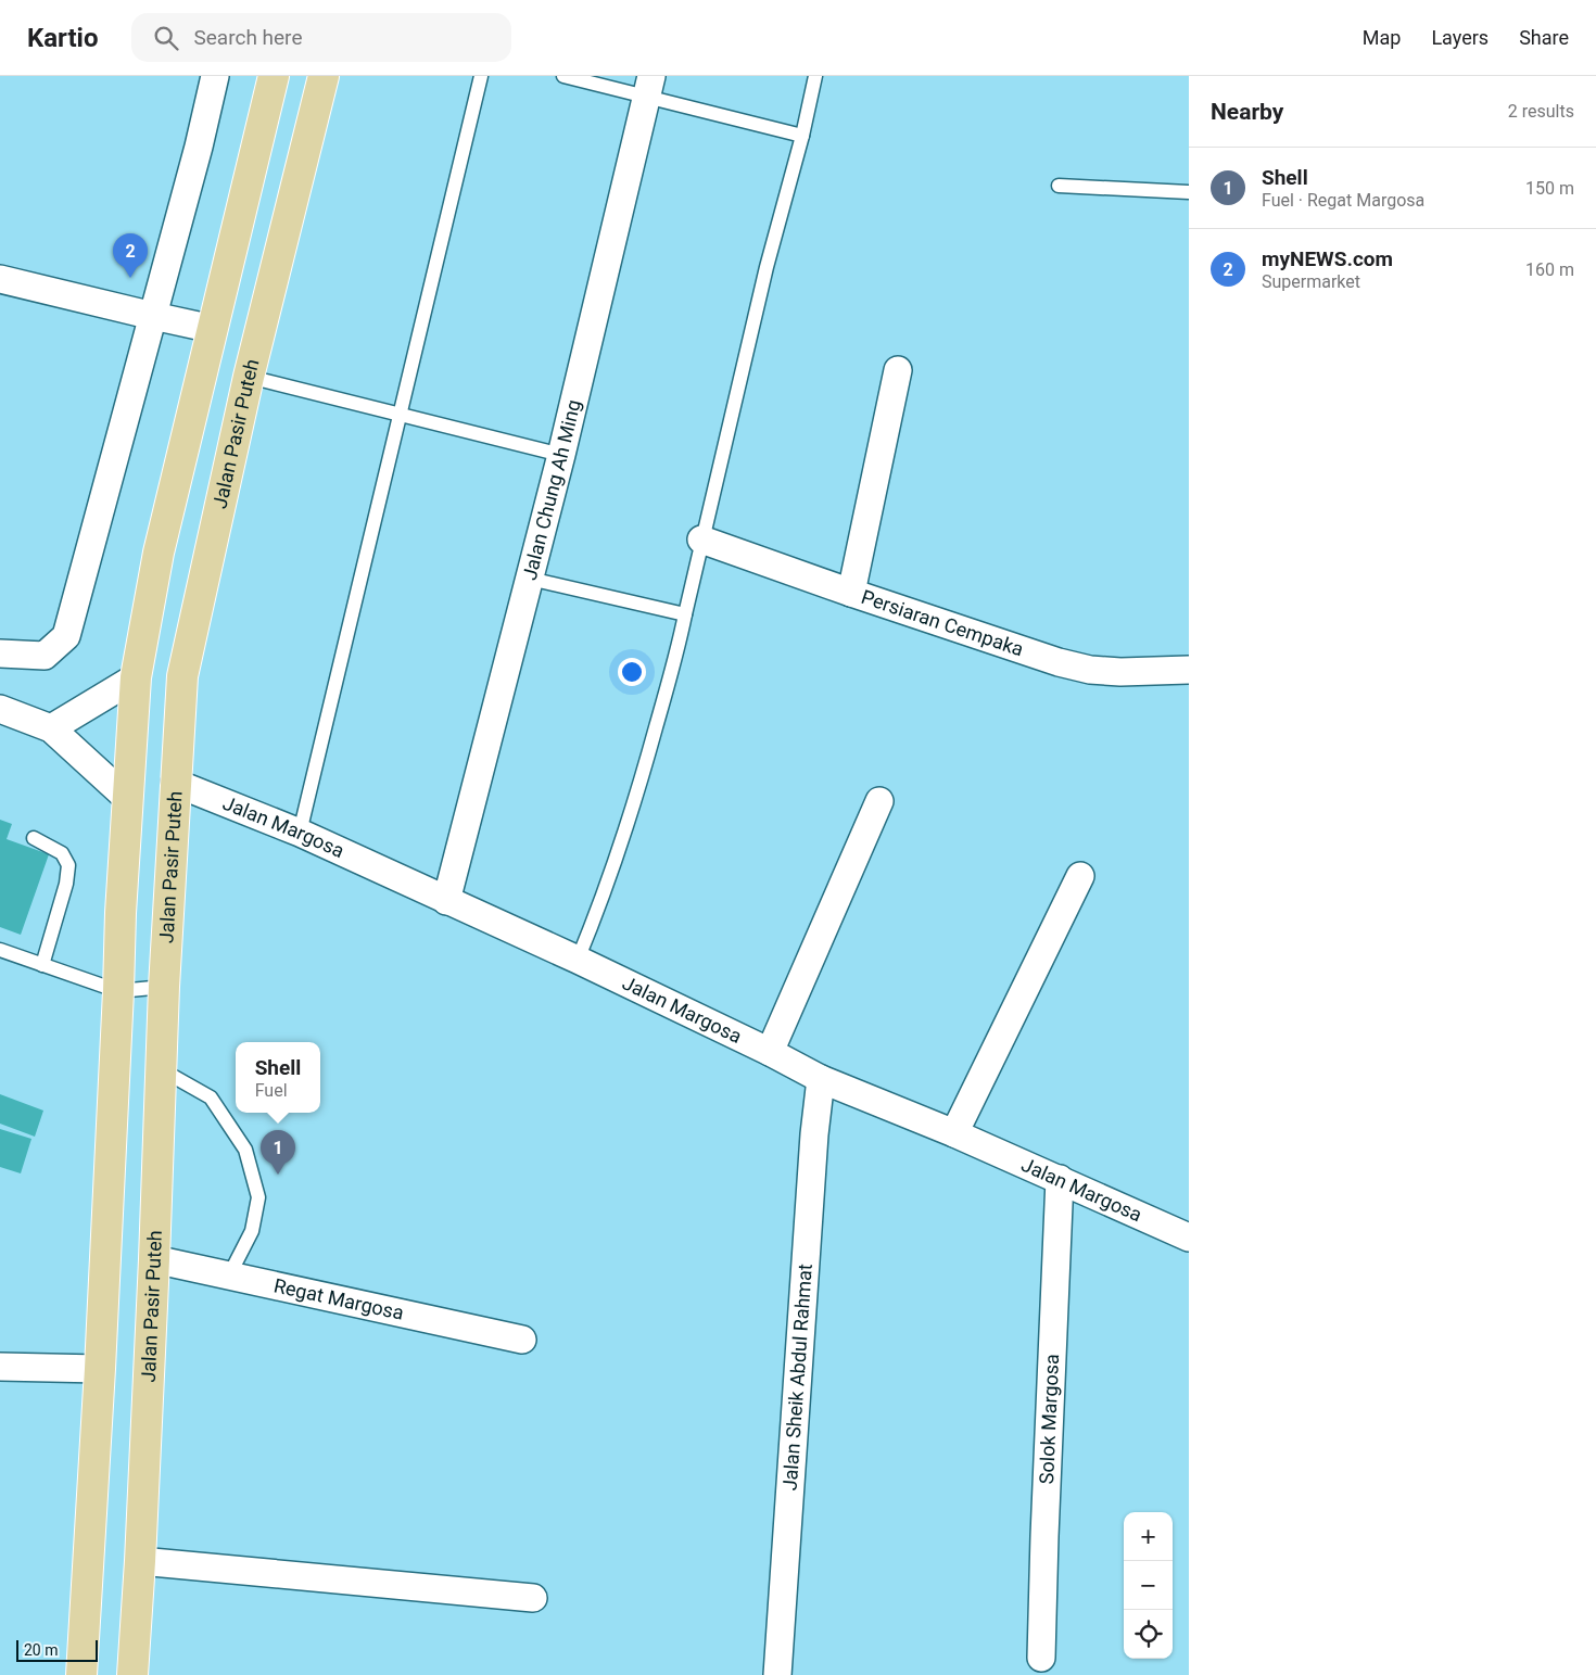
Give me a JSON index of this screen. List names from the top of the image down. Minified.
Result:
{"streets":{"main road":["Jalan Pasir Puteh"],"street":["Jalan Chung Ah Ming","Persiaran Cempaka","Jalan Margosa","Regat Margosa","Jalan Sheik Abdul Rahmat","Solok Margosa"]},"crossings":[["Jalan Pasir Puteh","Jalan Margosa"],["Jalan Pasir Puteh","Regat Margosa"],["Jalan Chung Ah Ming","Jalan Margosa"],["Jalan Margosa","Jalan Sheik Abdul Rahmat"],["Jalan Margosa","Solok Margosa"]],"scale_bar":"20 m","page":{"header":"Kartio","search":"Search here","nav":["Map","Layers","Share"],"heading":["Nearby","2 results"],"list":[{"mark":"1","name":"Shell","note":"Fuel · Regat Margosa","value":"150 m"},{"mark":"2","name":"myNEWS.com","note":"Supermarket","value":"160 m"}],"pins":["2","1"],"popup":["Shell","Fuel"],"map_buttons":["+","−"],"scale":"20 m"}}
